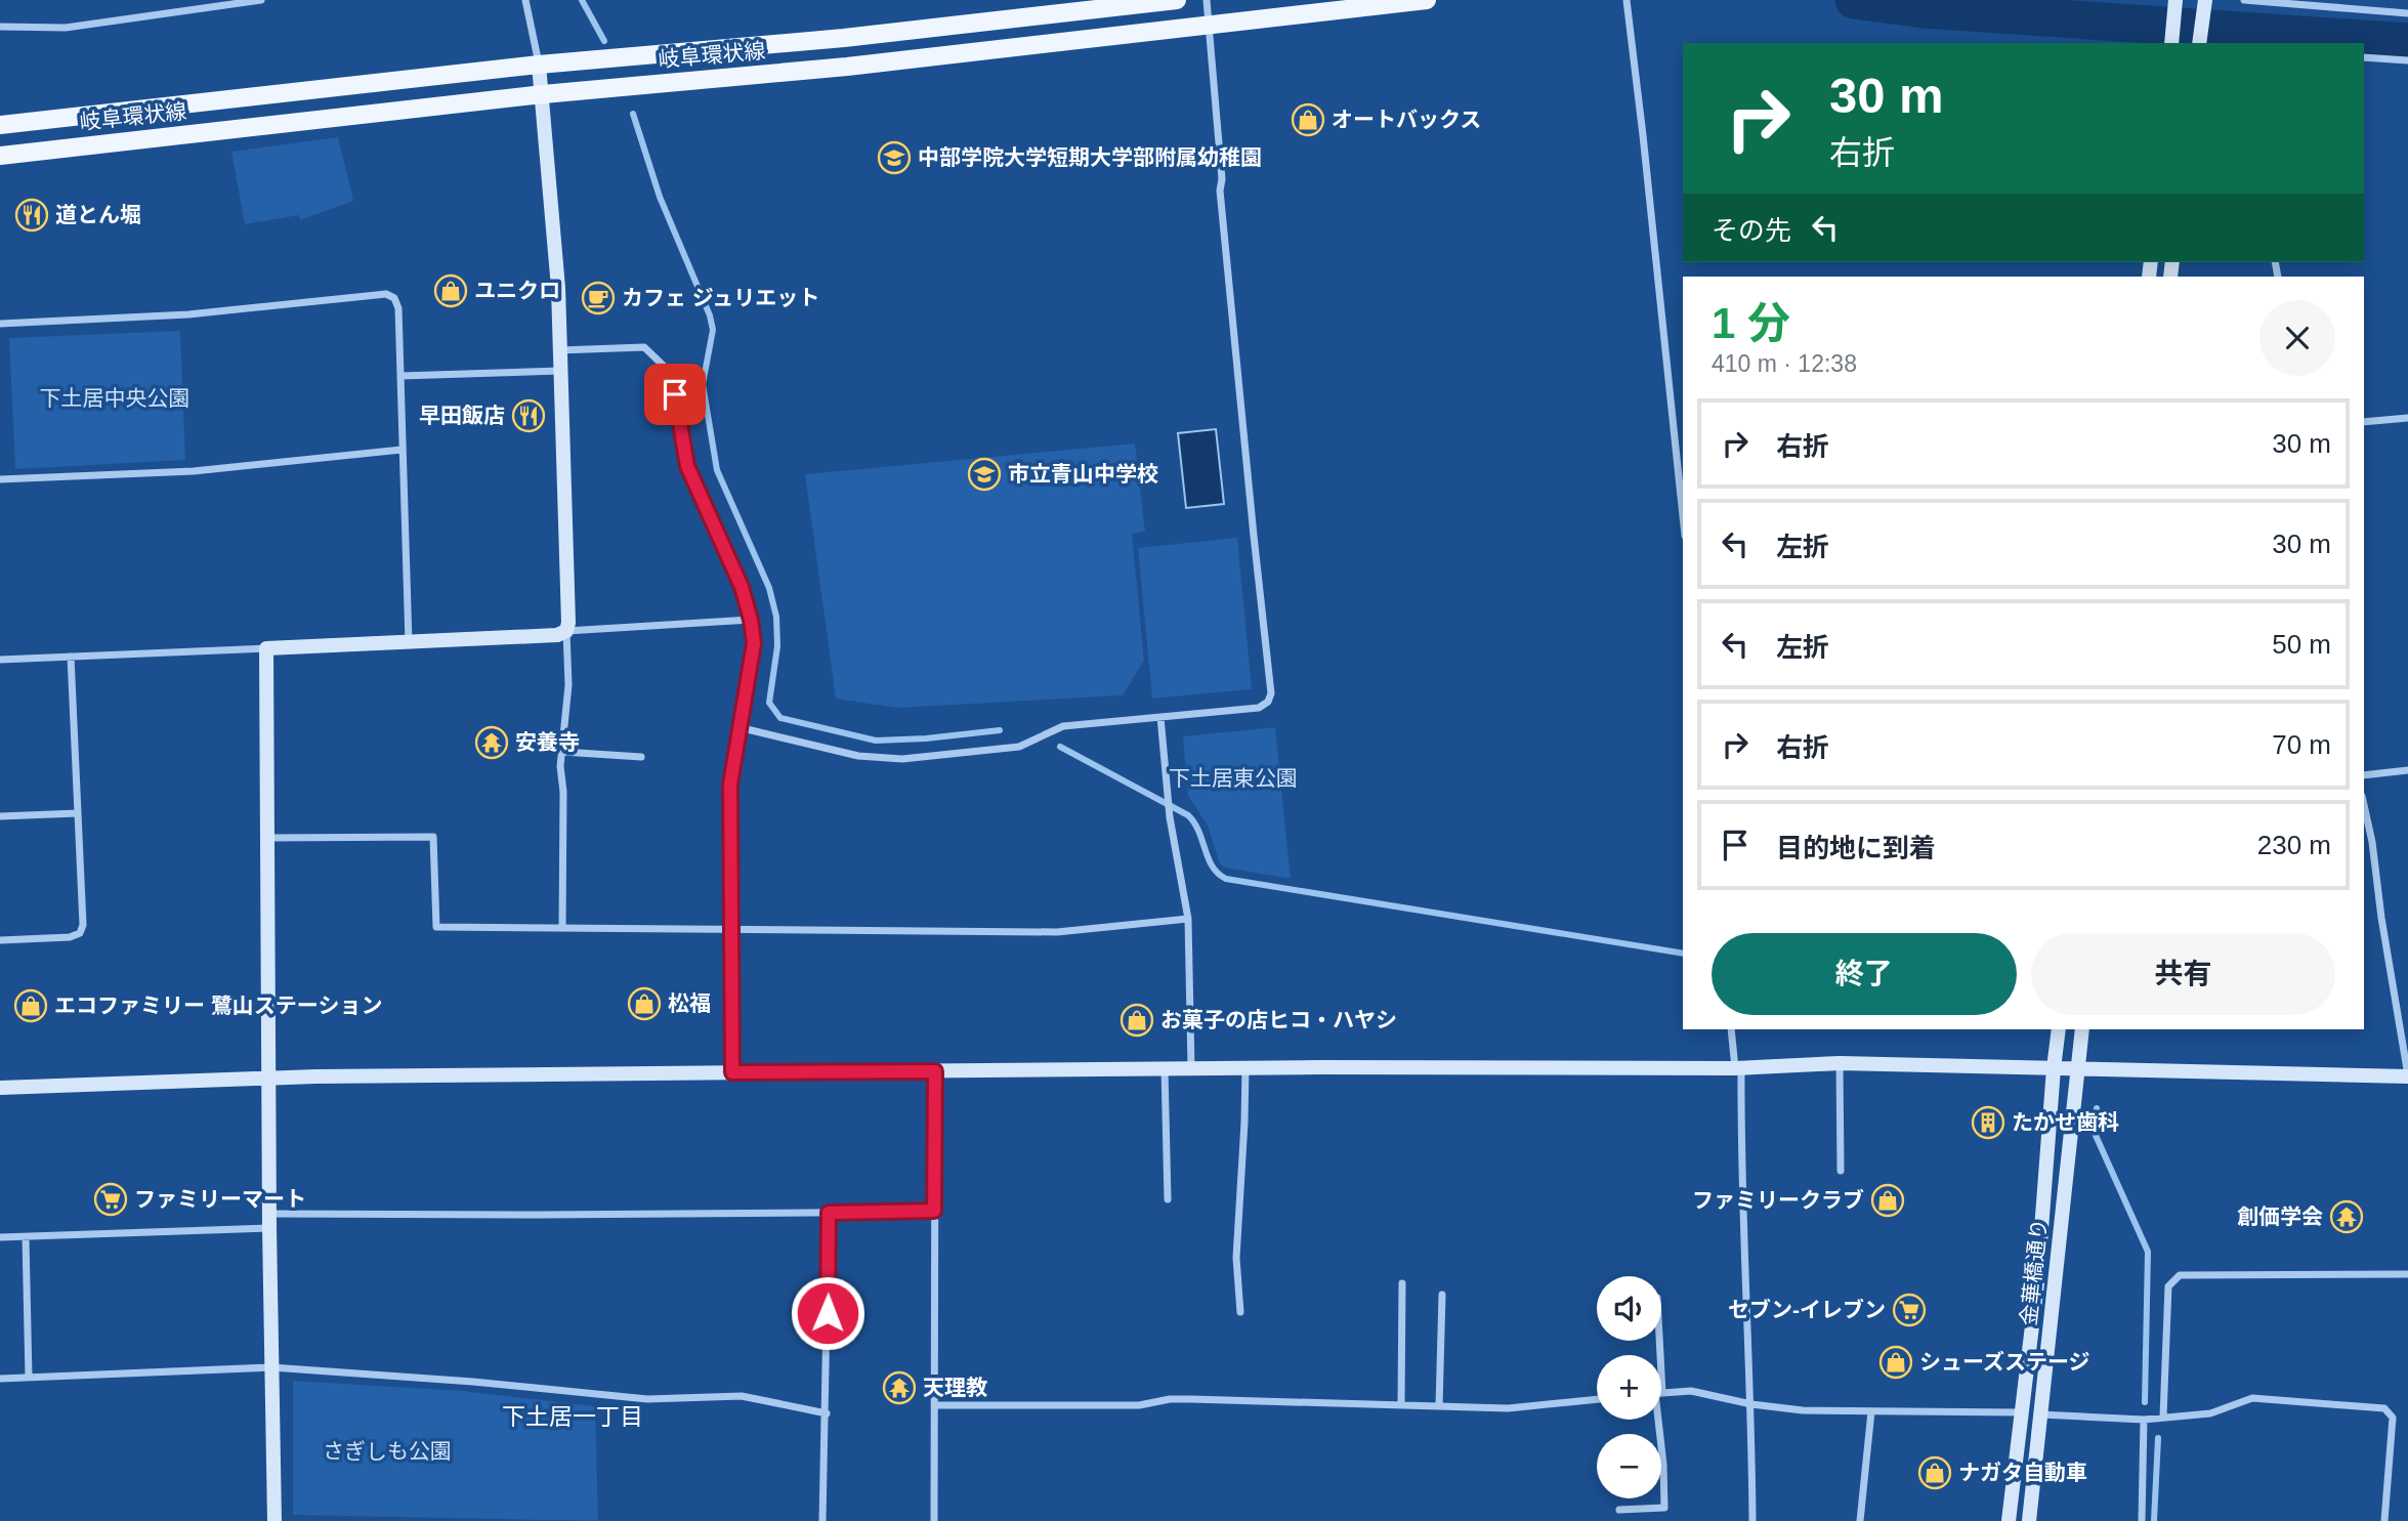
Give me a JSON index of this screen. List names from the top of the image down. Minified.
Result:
{"streets":{"main road":["岐阜環状線"],"street":["金華橋通り"]},"districts":["下土居一丁目"],"parks":["下土居中央公園","下土居東公園","さぎしも公園"],"places":{"shop":["オートバックス","ユニクロ","松福","エコファミリー 鷺山ステーション","お菓子の店ヒコ・ハヤシ","ファミリークラブ","シューズステージ","ナガタ自動車"],"school or university":["中部学院大学短期大学部附属幼稚園","市立青山中学校"],"restaurant":["道とん堀","早田飯店"],"cafe":["カフェ ジュリエット"],"temple":["安養寺","創価学会","天理教"],"building":["たかせ歯科"],"supermarket":["ファミリーマート","セブン-イレブン"]},"page":{"turn":["30 m","右折"],"then":"その先","heading":["1 分","410 m · 12:38"],"list":[{"name":"右折","value":"30 m"},{"name":"左折","value":"30 m"},{"name":"左折","value":"50 m"},{"name":"右折","value":"70 m"},{"name":"目的地に到着","value":"230 m"}],"buttons":["終了","共有"],"map_buttons":["+","−"]}}
